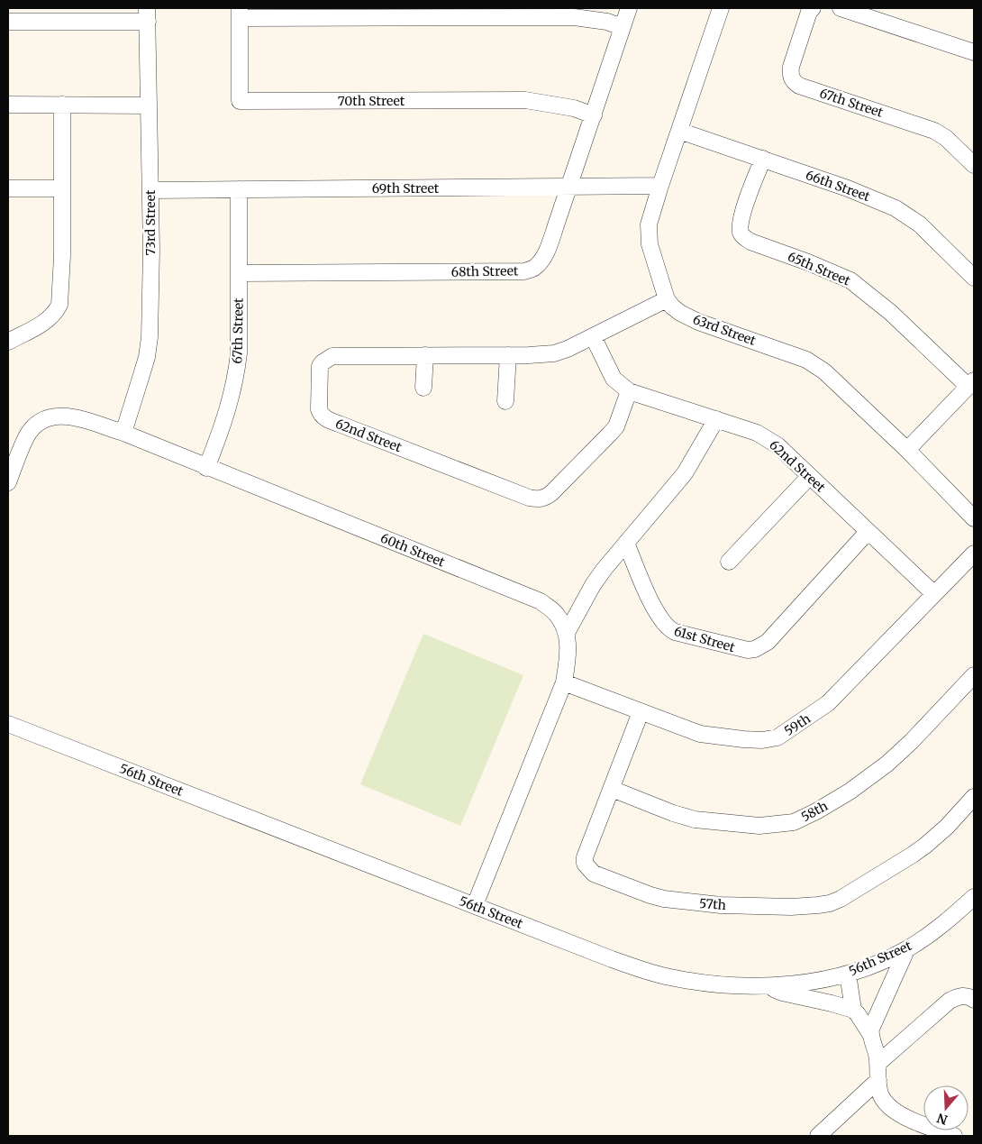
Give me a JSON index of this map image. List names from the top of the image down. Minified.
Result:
{"streets":{"street":["70th Street","67th Street","66th Street","69th Street","73rd Street","65th Street","68th Street","63rd Street","62nd Street","60th Street","61st Street","59th","56th Street","58th","57th"]},"crossings":[["70th Street","68th Street"],["67th Street","69th Street"],["67th Street","68th Street"],["67th Street","60th Street"],["66th Street","65th Street"],["66th Street","63rd Street"],["69th Street","73rd Street"],["69th Street","68th Street"],["69th Street","63rd Street"],["73rd Street","60th Street"],["63rd Street","62nd Street"],["62nd Street","61st Street"],["62nd Street","59th"],["60th Street","59th"],["60th Street","56th Street"],["59th","57th"],["58th","57th"]],"north":"bottom"}
